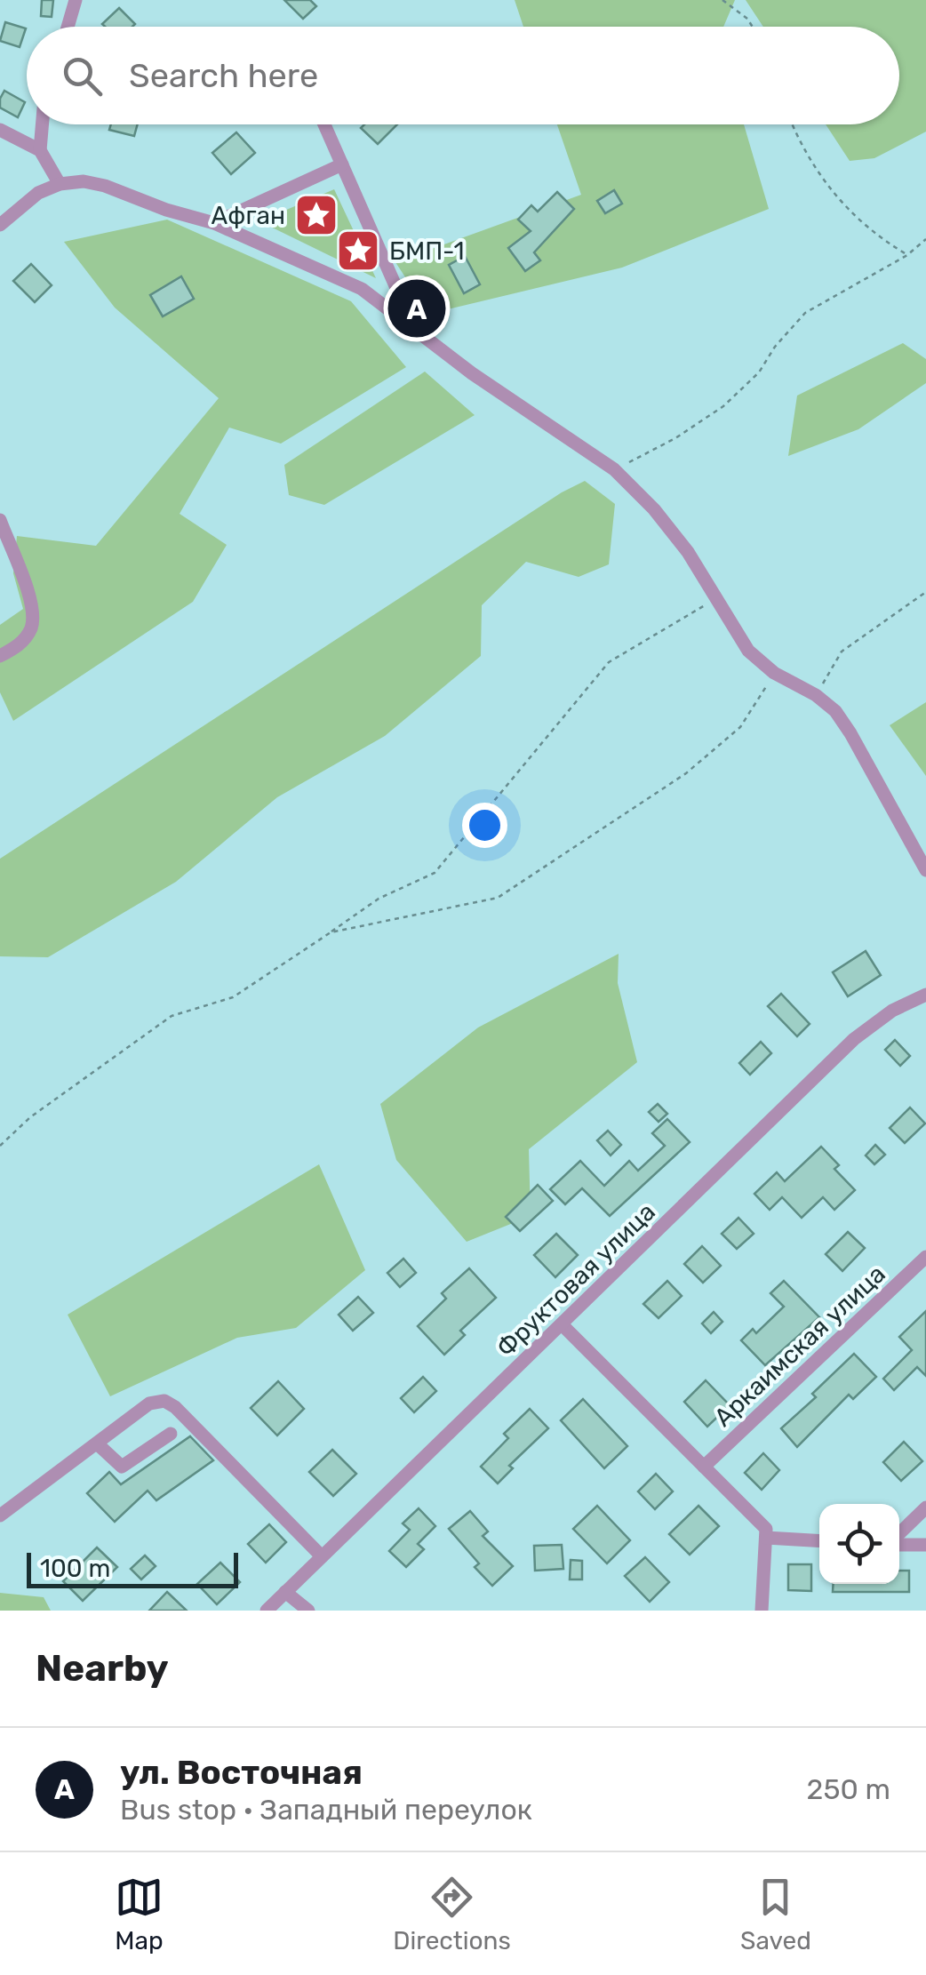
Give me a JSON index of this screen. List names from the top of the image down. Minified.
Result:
{"streets":{"street":["Фруктовая улица","Аркаимская улица"]},"places":{"place":["Афган","БМП-1"]},"scale_bar":"100 m","page":{"search":"Search here","pins":"A","scale":"100 m","heading":"Nearby","list":[{"mark":"A","name":"ул. Восточная","note":"Bus stop · Западный переулок","value":"250 m"}],"nav":["Map","Directions","Saved"]}}
